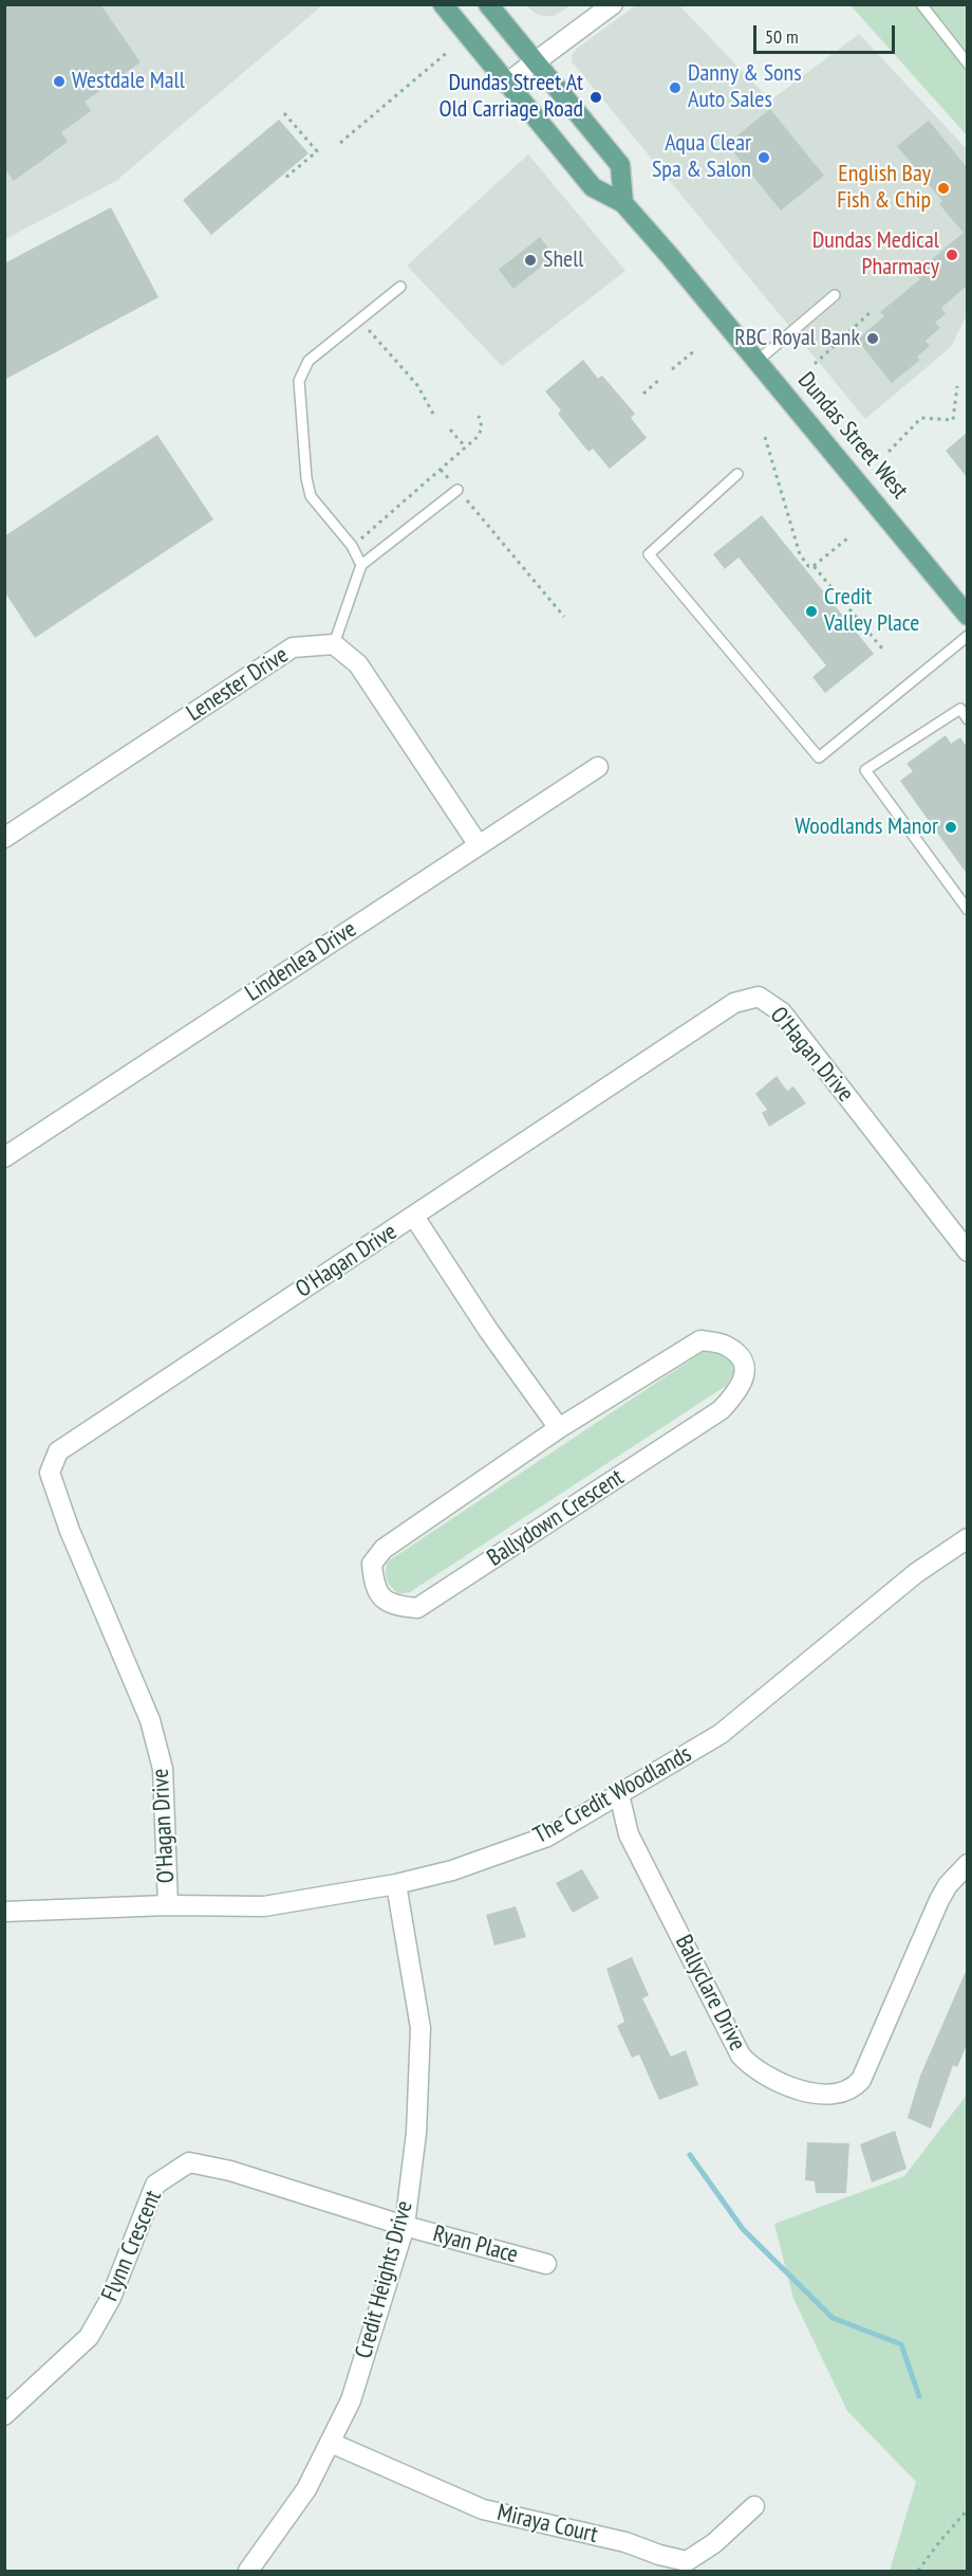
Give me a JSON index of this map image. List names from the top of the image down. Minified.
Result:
{"streets":{"main road":["Dundas Street West"],"street":["Lenester Drive","Lindenlea Drive","O'Hagan Drive","Ballydown Crescent","The Credit Woodlands","Ballyclare Drive","Ryan Place","Flynn Crescent","Credit Heights Drive","Miraya Court"]},"crossings":[["O'Hagan Drive","The Credit Woodlands"],["The Credit Woodlands","Ballyclare Drive"],["The Credit Woodlands","Credit Heights Drive"],["Ryan Place","Flynn Crescent"],["Ryan Place","Credit Heights Drive"],["Flynn Crescent","Credit Heights Drive"],["Credit Heights Drive","Miraya Court"]],"places":["Westdale Mall","Danny & Sons Auto Sales","Dundas Street At Old Carriage Road","Aqua Clear Spa & Salon","English Bay Fish & Chip","Dundas Medical Pharmacy","Shell","RBC Royal Bank","Credit Valley Place","Woodlands Manor"],"scale_bar":"50 m"}
